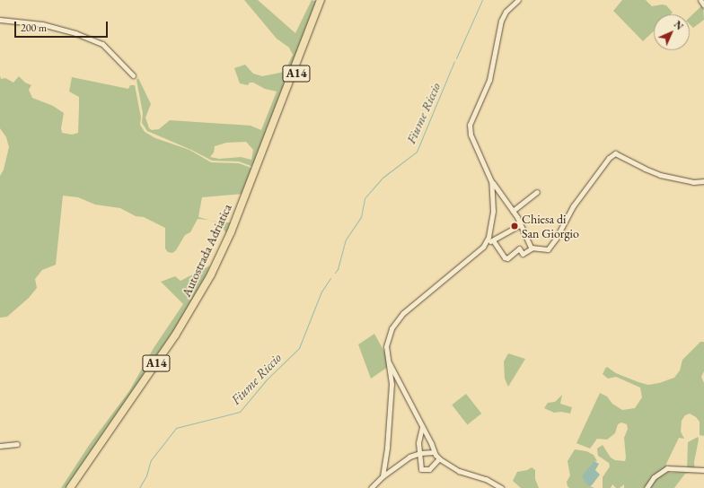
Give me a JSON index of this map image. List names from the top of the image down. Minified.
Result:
{"streets":{"highway":["A14","Autostrada Adriatica"]},"water":["Fiume Riccio"],"places":["Chiesa di San Giorgio"],"scale_bar":"200 m","north":"top right"}
